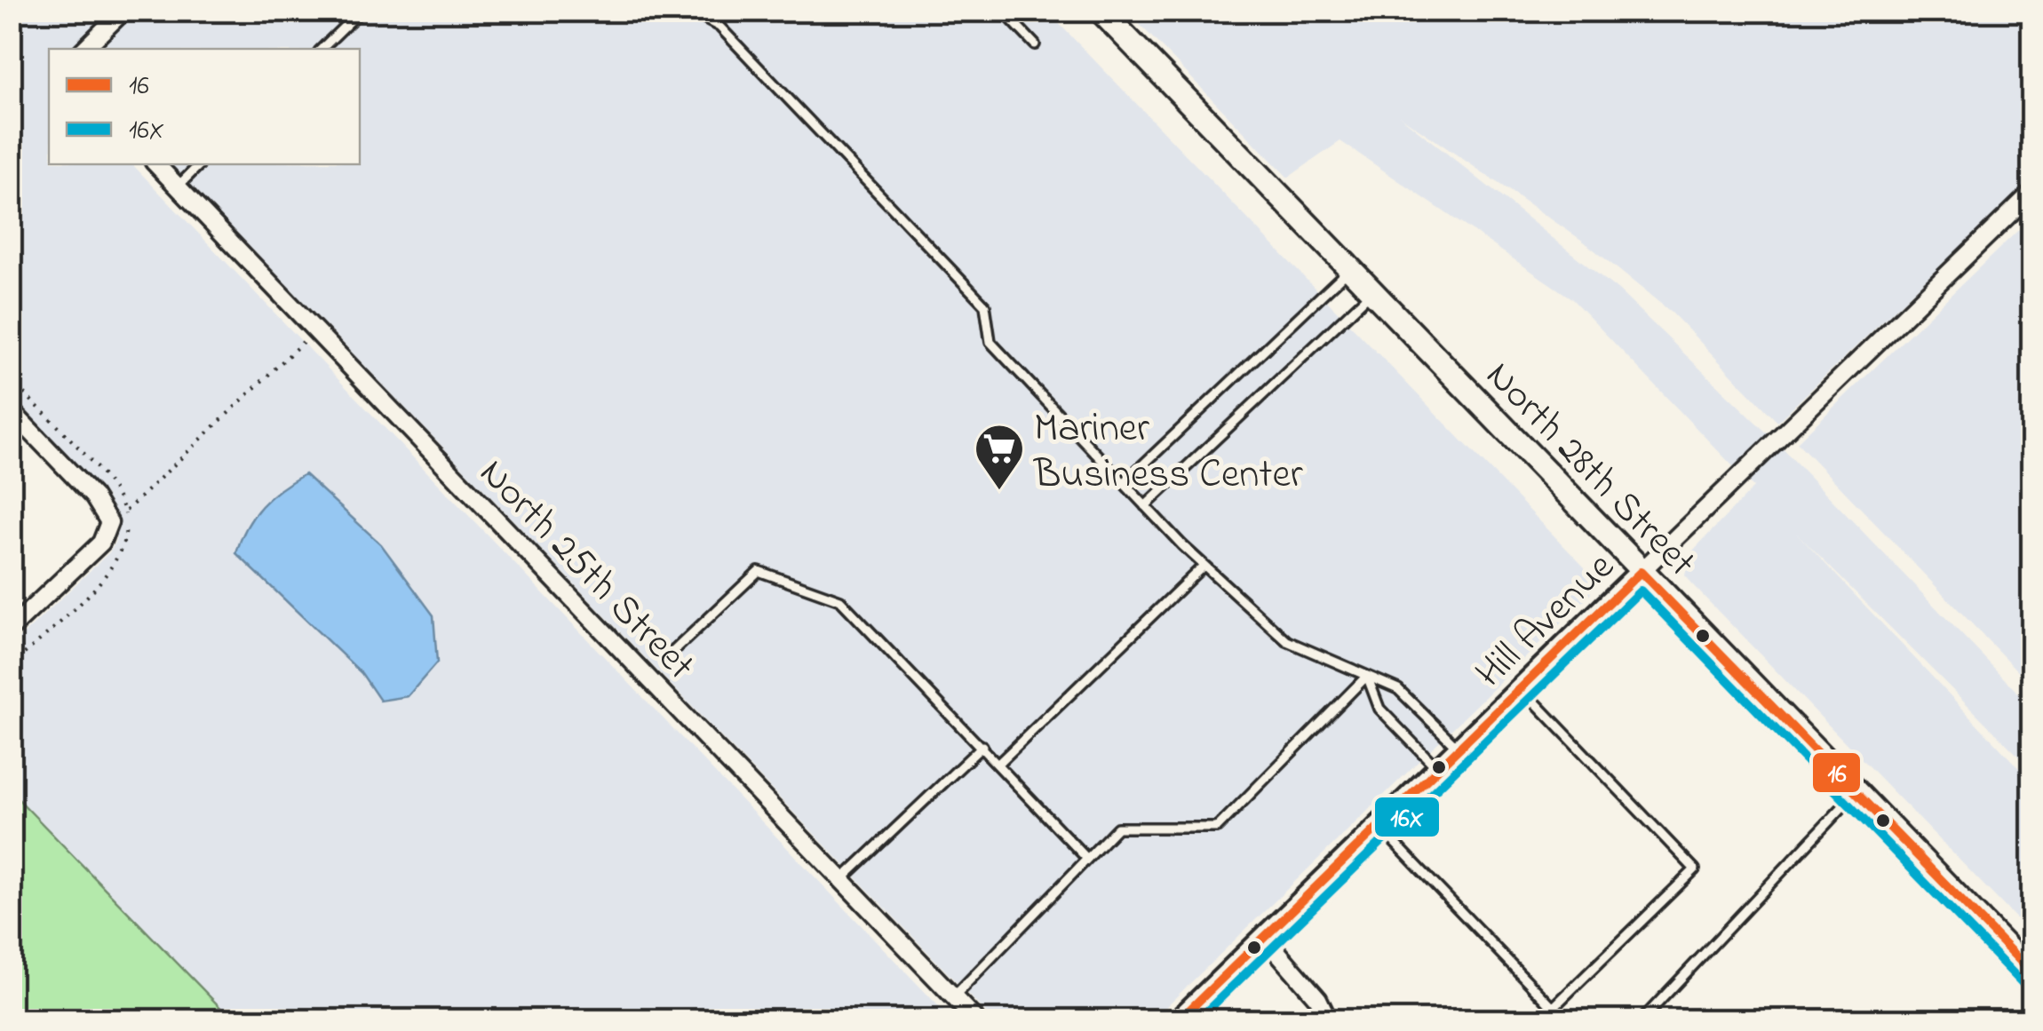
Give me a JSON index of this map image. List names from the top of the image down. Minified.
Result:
{"streets":{"main road":["North 28th Street"],"street":["North 25th Street","Hill Avenue"]},"crossings":[["North 28th Street","Hill Avenue"]],"places":{"supermarket":["Mariner Business Center"]},"lines":["transit line 16","transit line 16X"],"legend":["16","16X"]}
